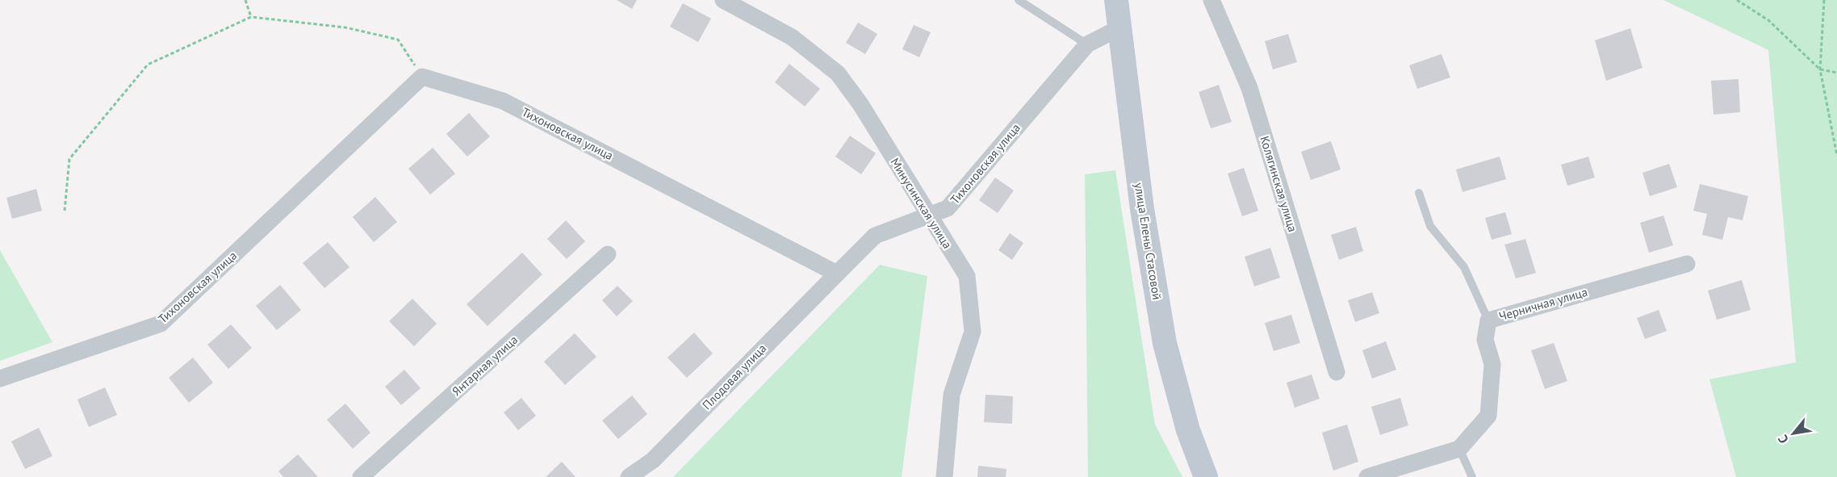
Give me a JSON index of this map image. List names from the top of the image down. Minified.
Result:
{"streets":{"main road":["улица Елены Стасовой"],"street":["Тихоновская улица","Колягинская улица","Минусинская улица","Черничная улица","Янтарная улица","Плодовая улица"]},"crossings":[["Тихоновская улица","Минусинская улица"],["Тихоновская улица","улица Елены Стасовой"],["Тихоновская улица","Плодовая улица"]],"north":"bottom left"}
